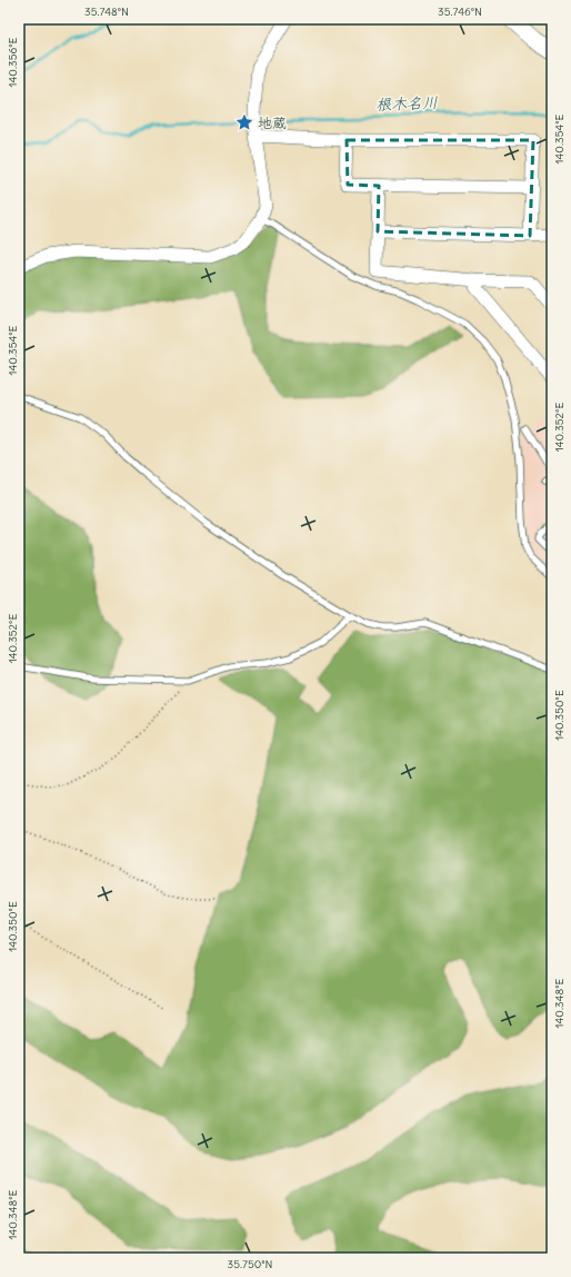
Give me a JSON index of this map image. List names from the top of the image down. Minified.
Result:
{"water":["根木名川"],"places":{"place":["地蔵"]},"coordinates":["35.748°N","35.746°N","140.356°E","140.354°E","140.352°E","140.350°E","140.348°E","35.750°N"]}
